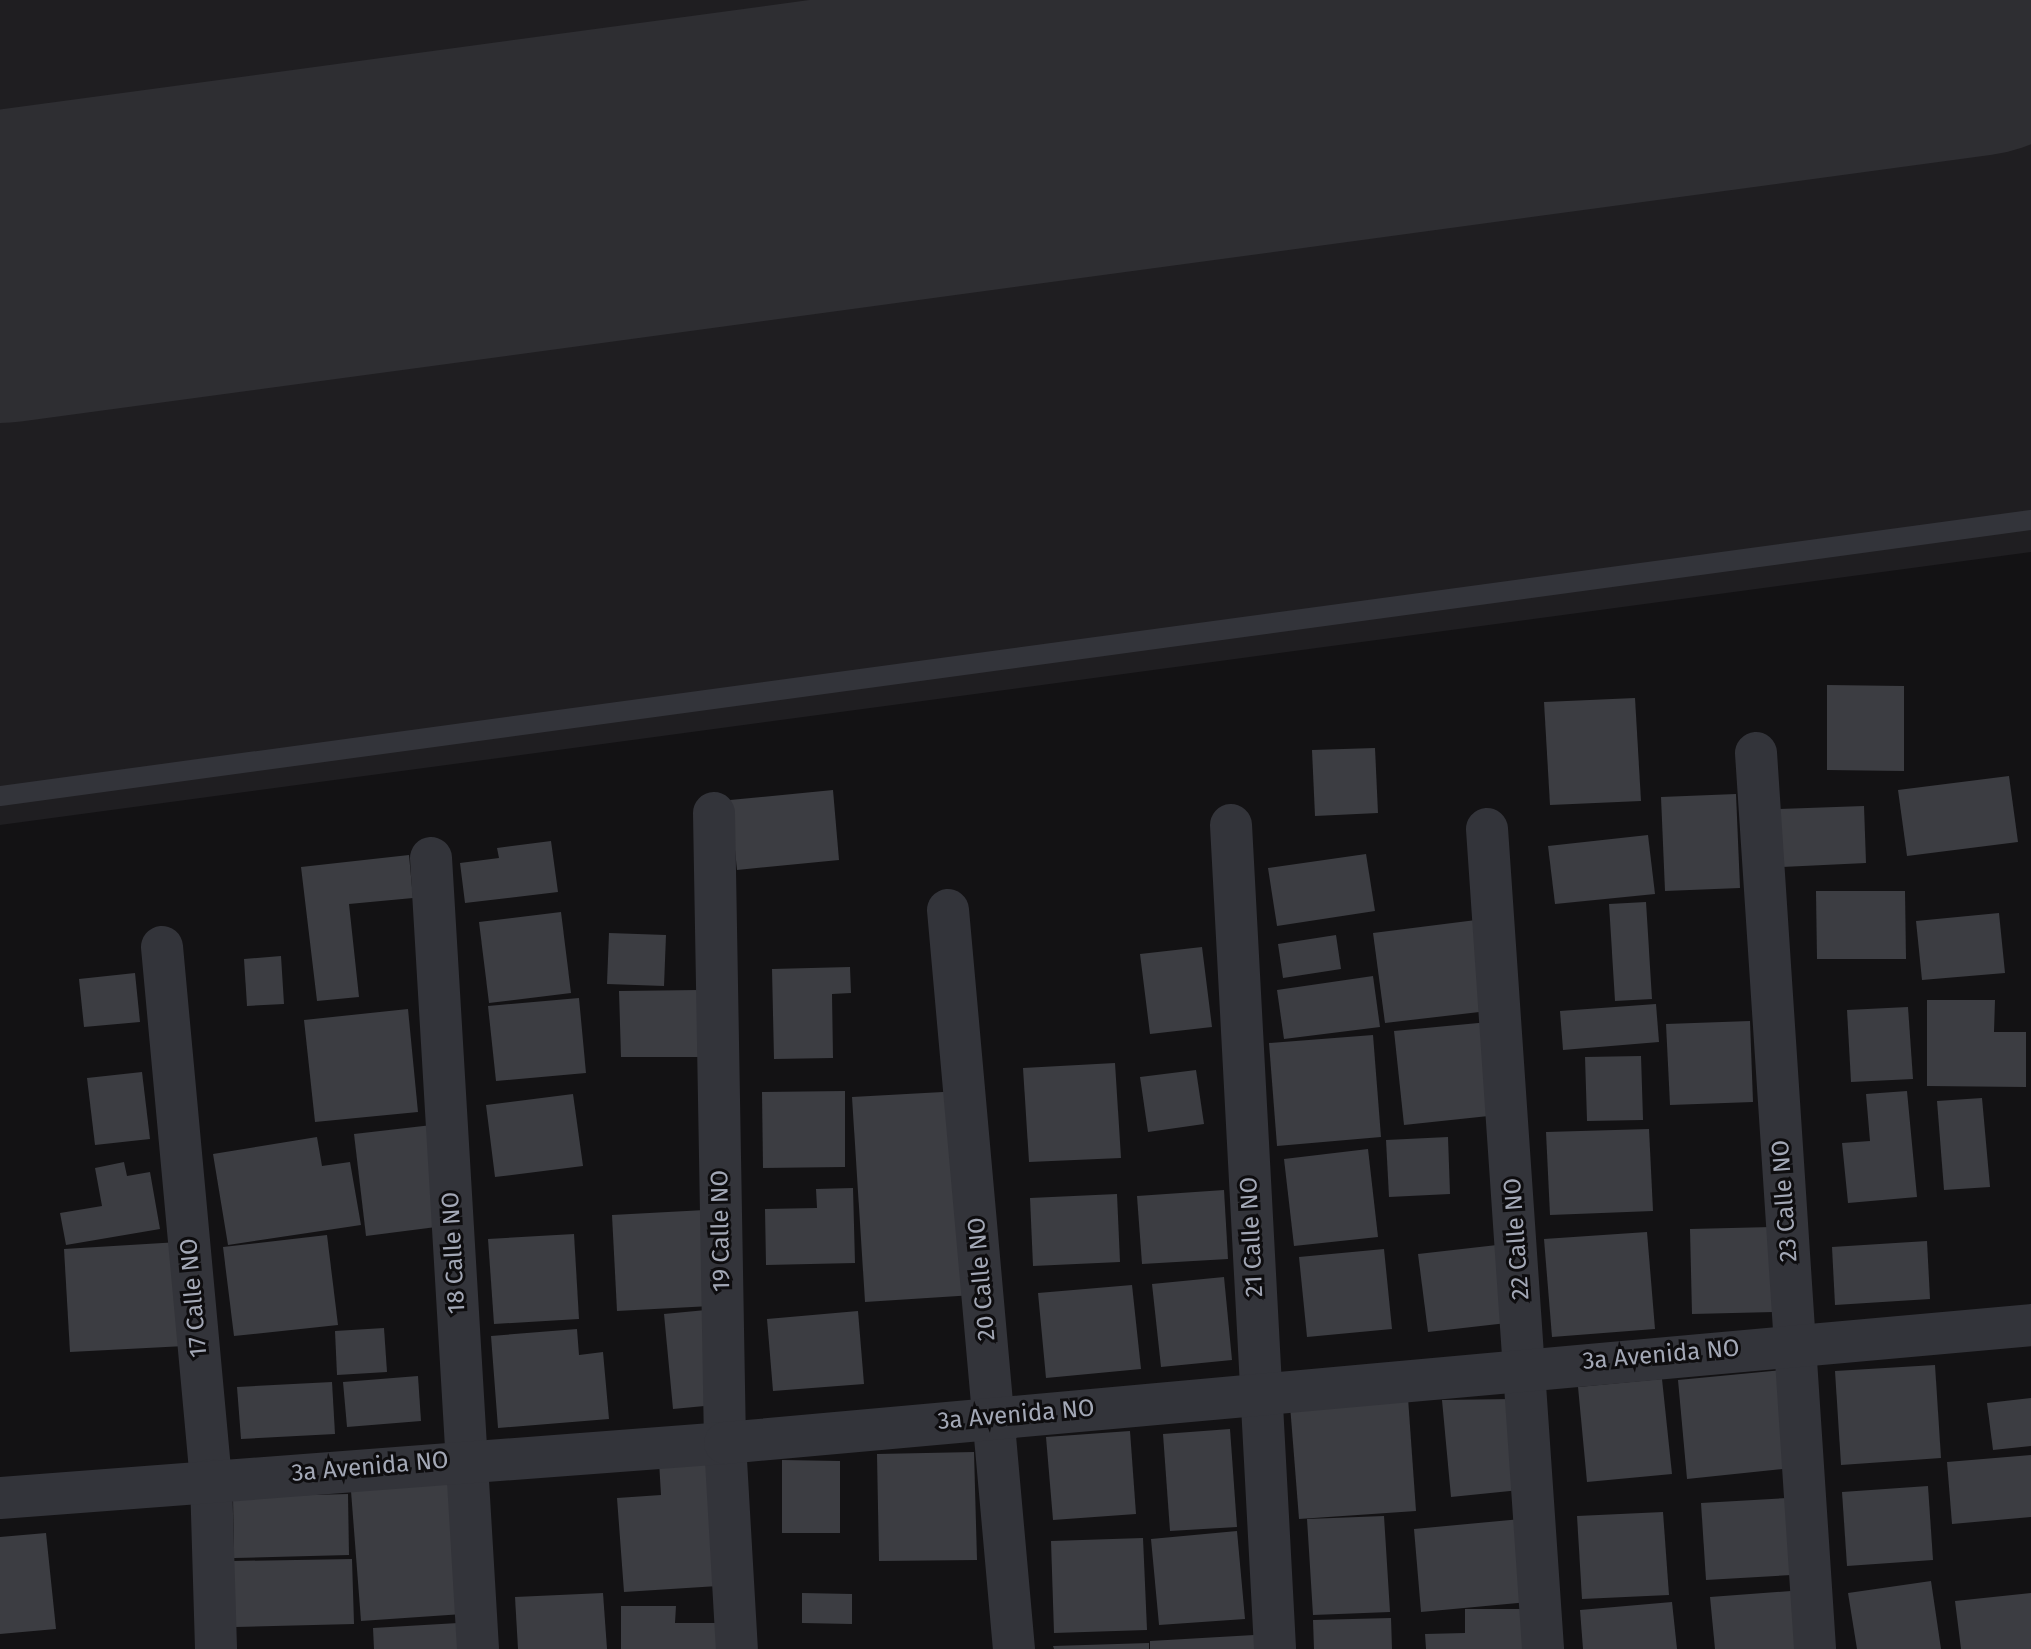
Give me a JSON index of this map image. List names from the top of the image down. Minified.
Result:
{"streets":{"street":["23 Calle NO","19 Calle NO","21 Calle NO","22 Calle NO","18 Calle NO","20 Calle NO","17 Calle NO","3a Avenida NO"]},"crossings":[["23 Calle NO","3a Avenida NO"],["19 Calle NO","3a Avenida NO"],["21 Calle NO","3a Avenida NO"],["22 Calle NO","3a Avenida NO"],["18 Calle NO","3a Avenida NO"],["20 Calle NO","3a Avenida NO"],["17 Calle NO","3a Avenida NO"]]}
